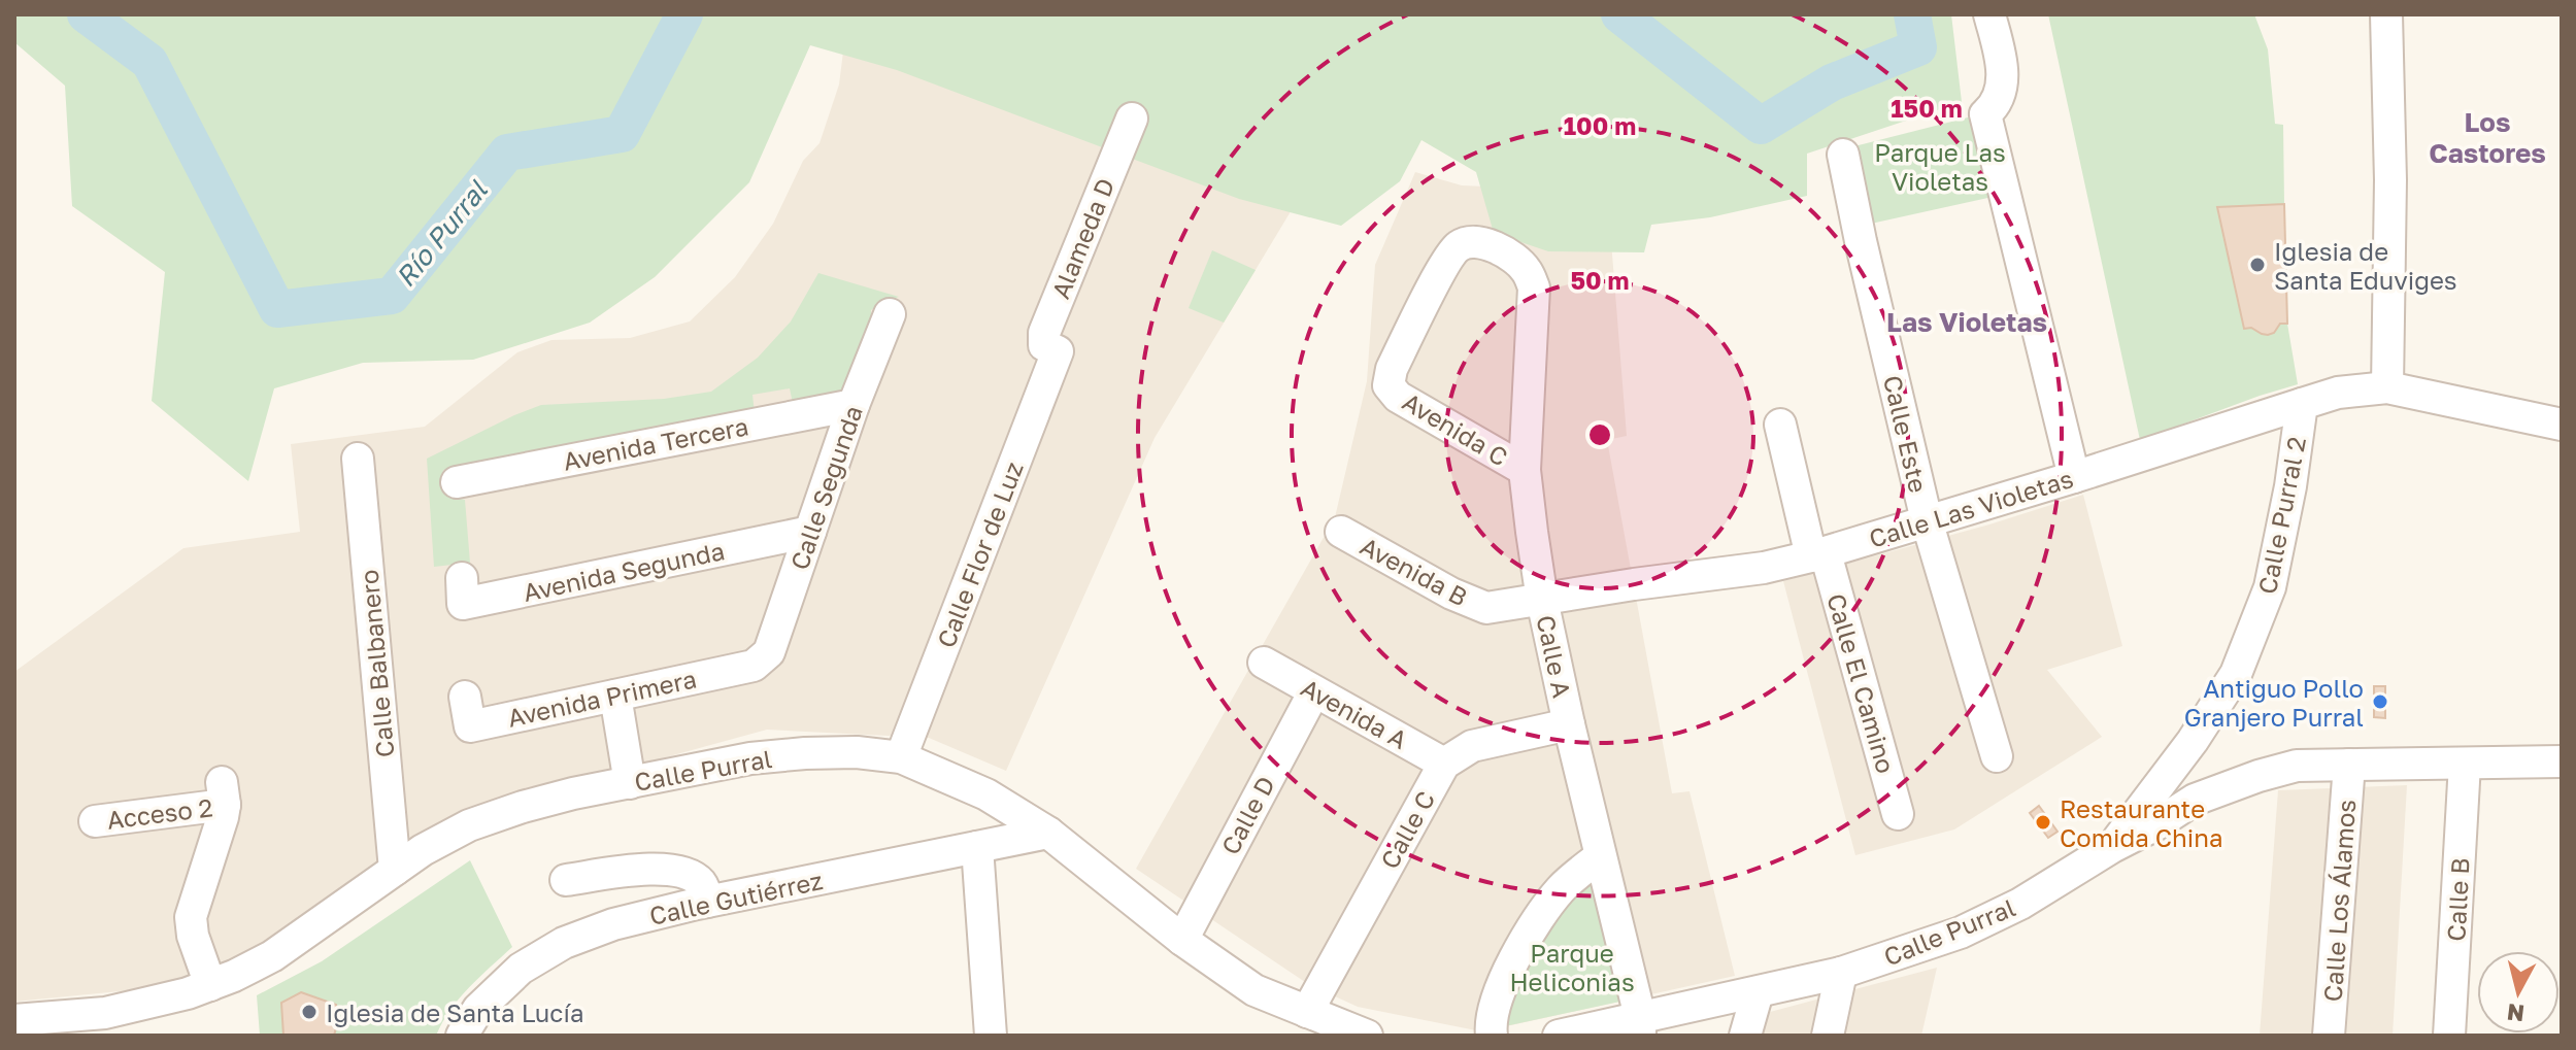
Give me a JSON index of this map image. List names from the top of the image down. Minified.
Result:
{"streets":{"street":["Alameda D","Avenida C","Calle Este","Avenida Tercera","Calle Segunda","Calle Las Violetas","Calle Purral 2","Calle Flor de Luz","Avenida Segunda","Avenida B","Calle A","Calle Balbanero","Calle El Camino","Avenida Primera","Avenida A","Calle Purral","Acceso 2","Calle D","Calle C","Calle Gutiérrez","Calle B","Calle Los Álamos"]},"crossings":[["Alameda D","Calle Flor de Luz"],["Avenida C","Calle A"],["Calle Este","Calle Las Violetas"],["Avenida Tercera","Calle Segunda"],["Calle Segunda","Avenida Segunda"],["Calle Segunda","Avenida Primera"],["Calle Las Violetas","Calle Purral 2"],["Calle Las Violetas","Avenida B"],["Calle Las Violetas","Calle El Camino"],["Calle Purral 2","Calle Purral"],["Calle Flor de Luz","Calle Purral"],["Avenida B","Calle A"],["Calle A","Calle Purral"],["Calle A","Calle C"],["Calle Balbanero","Calle Purral"],["Avenida A","Calle D"],["Avenida A","Calle C"],["Calle Purral","Acceso 2"],["Calle Purral","Calle D"],["Calle Purral","Calle C"],["Calle Purral","Calle Gutiérrez"],["Calle Purral","Calle B"],["Calle Purral","Calle Los Álamos"]],"districts":["Los Castores","Las Violetas"],"water":["Río Purral"],"parks":["Parque Las Violetas","Parque Heliconias"],"places":["Iglesia de Santa Eduviges","Antiguo Pollo Granjero Purral","Restaurante Comida China","Iglesia de Santa Lucía"],"north":"bottom","rings":["150 m","100 m","50 m"]}
